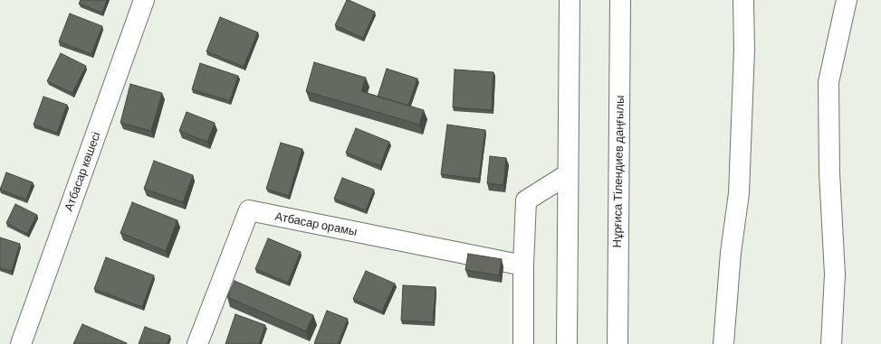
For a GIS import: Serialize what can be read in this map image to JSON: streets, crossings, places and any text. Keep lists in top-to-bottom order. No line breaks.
{"streets":{"street":["Атбасар көшесі","Нұрғиса Тілендиев даңғылы","Атбасар орамы"]}}
